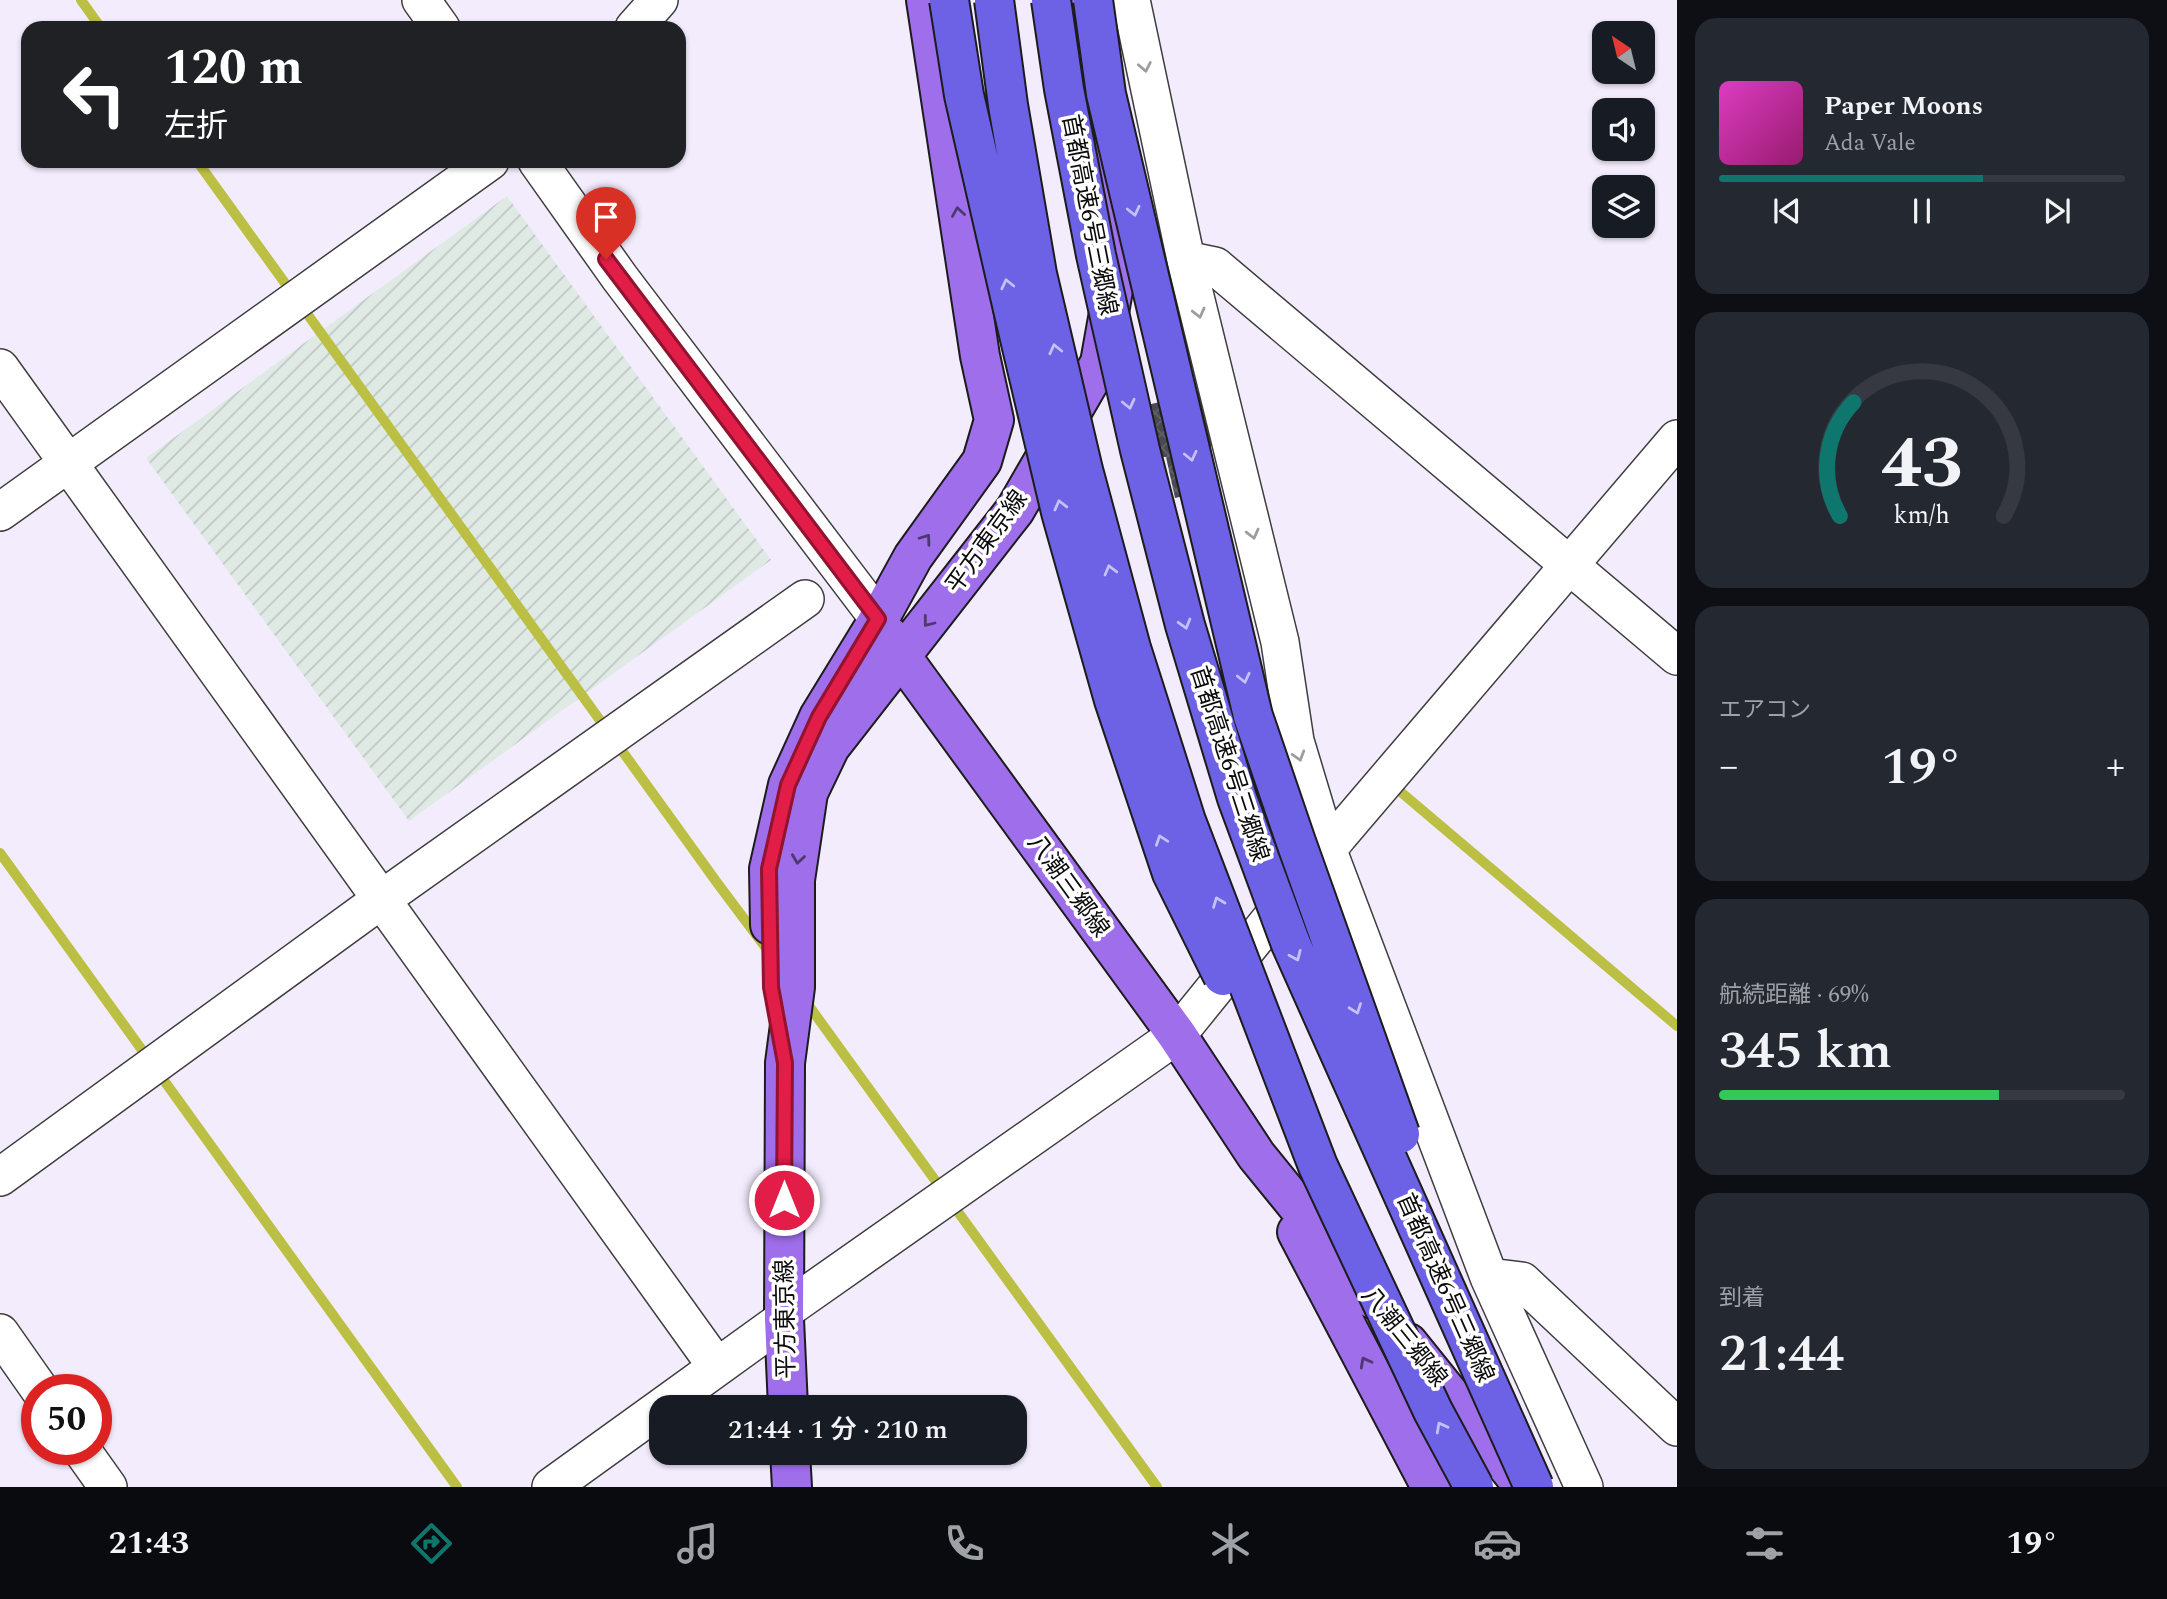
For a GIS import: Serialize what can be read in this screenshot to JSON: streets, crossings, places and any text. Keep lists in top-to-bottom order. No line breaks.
{"streets":{"highway":["首都高速6号三郷線"],"main road":["平方東京線","八潮三郷線"]},"crossings":[["平方東京線","八潮三郷線"]],"north":"top left","page":{"turn":["120 m","左折"],"song":["Paper Moons","Ada Vale"],"tile":["エアコン",["航続距離 · 69%","345 km"],["到着","21:44"]],"heat":["−","19°","+"],"limit":"50","trip":"21:44 · 1 分 · 210 m","tabs":["21:43","19°"],"gauge":["43","km/h"]}}
